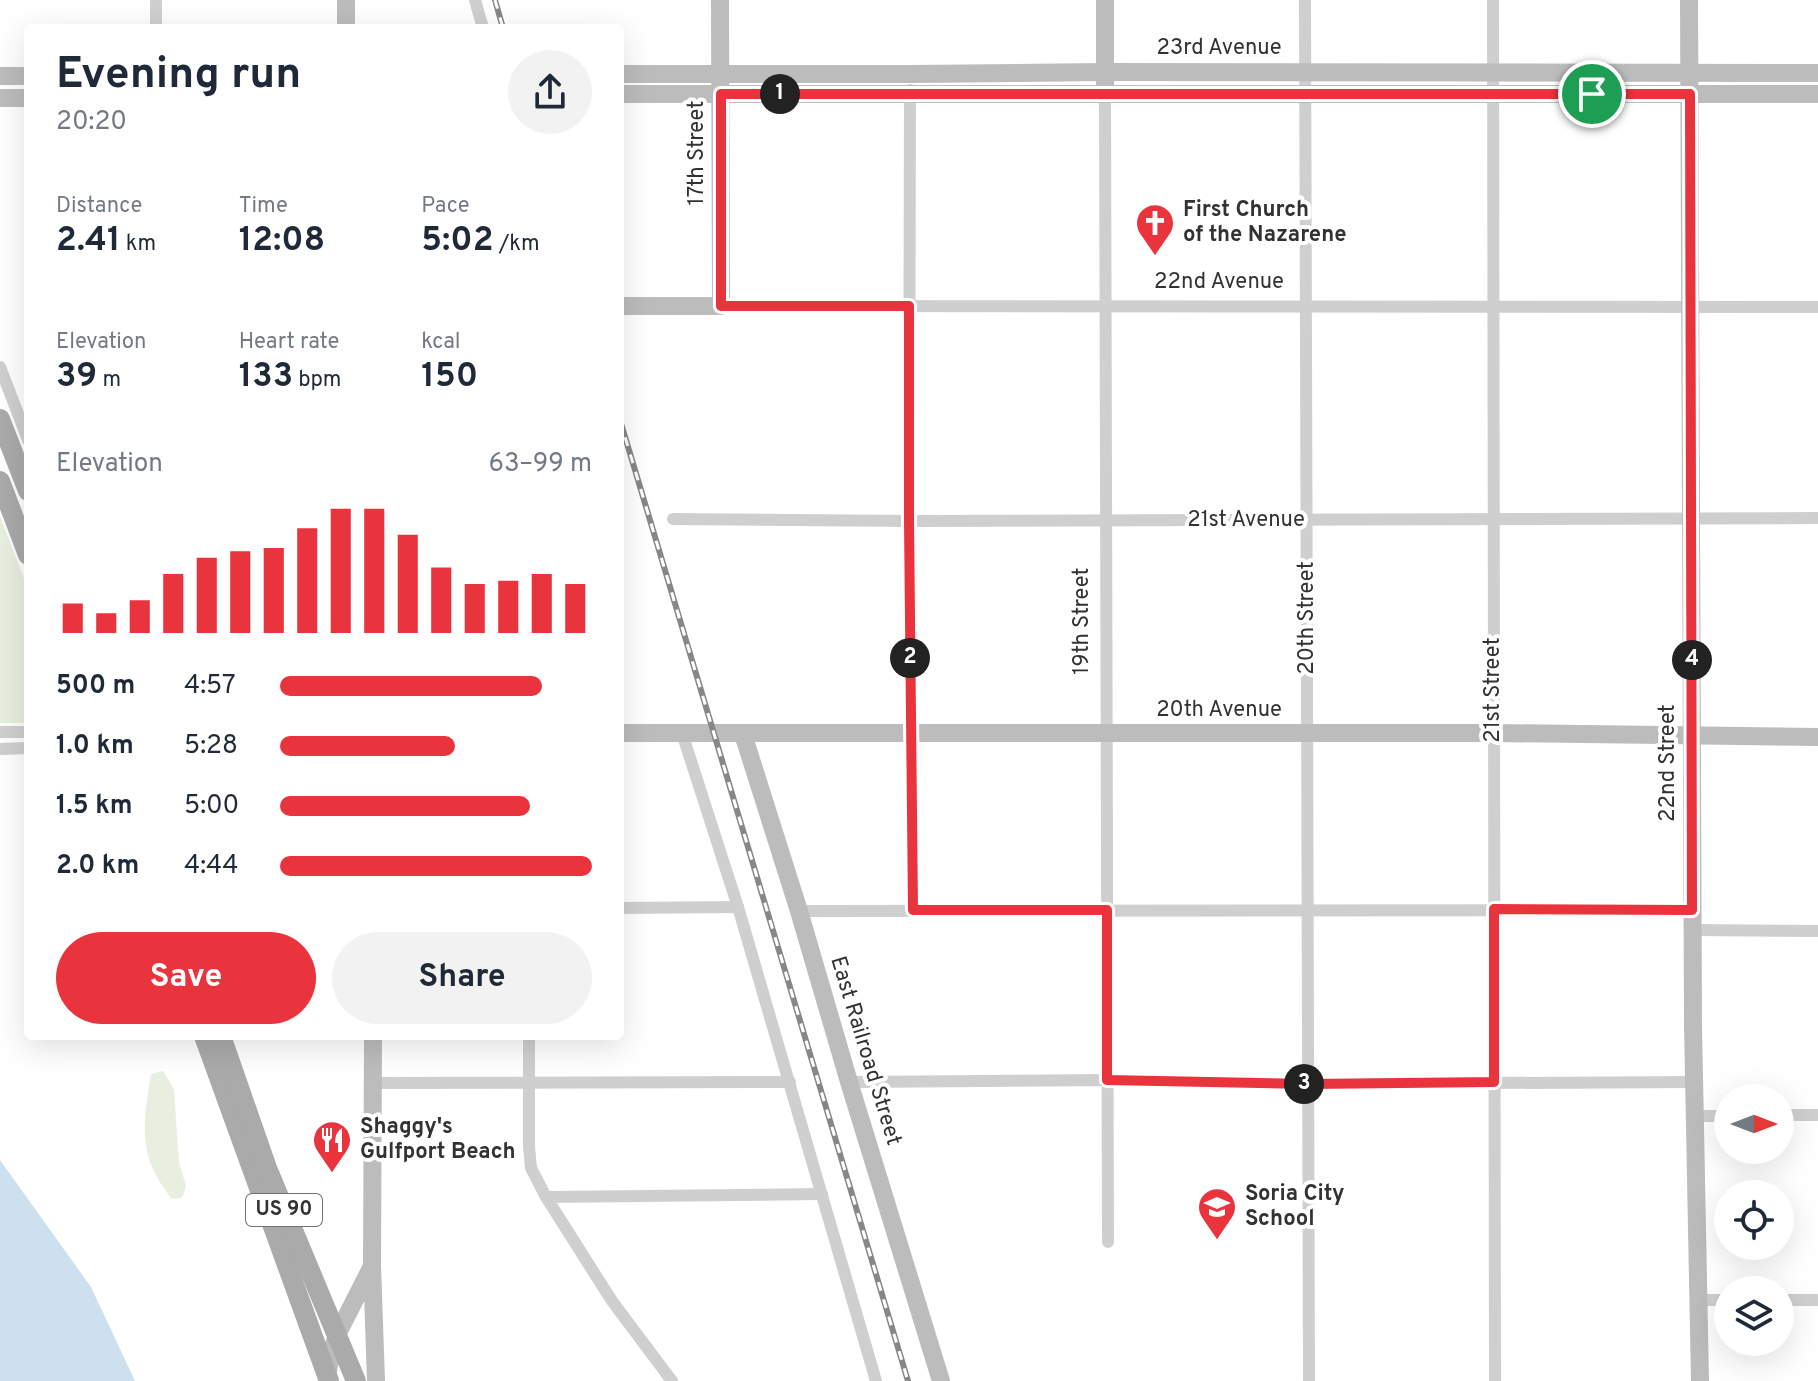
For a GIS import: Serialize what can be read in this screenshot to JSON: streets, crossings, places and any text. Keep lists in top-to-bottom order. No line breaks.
{"streets":{"main road":["US 90"],"street":["23rd Avenue","17th Street","22nd Avenue","21st Avenue","20th Street","19th Street","21st Street","20th Avenue","22nd Street","East Railroad Street"]},"crossings":[["23rd Avenue","17th Street"],["23rd Avenue","20th Street"],["23rd Avenue","19th Street"],["23rd Avenue","21st Street"],["23rd Avenue","22nd Street"],["17th Street","22nd Avenue"],["22nd Avenue","20th Street"],["22nd Avenue","19th Street"],["22nd Avenue","21st Street"],["22nd Avenue","22nd Street"],["21st Avenue","20th Street"],["21st Avenue","19th Street"],["21st Avenue","21st Street"],["21st Avenue","22nd Street"],["20th Street","20th Avenue"],["19th Street","20th Avenue"],["21st Street","20th Avenue"],["20th Avenue","22nd Street"],["20th Avenue","East Railroad Street"]],"places":{"church":["First Church of the Nazarene"],"restaurant":["Shaggy's Gulfport Beach"],"school or university":["Soria City School"]},"north":"right","page":{"heading":["Evening run","20:20"],"pins":["1","2","4","3"],"stats":[["Distance","2.41 km"],["Time","12:08"],["Pace","5:02 /km"],["Elevation","39 m"],["Heart rate","133 bpm"],["kcal","150"]],"chart":["Elevation","63–99 m"],"list":[{"name":"500 m","note":"4:57"},{"name":"1.0 km","note":"5:28"},{"name":"1.5 km","note":"5:00"},{"name":"2.0 km","note":"4:44"}],"buttons":["Save","Share"]}}
